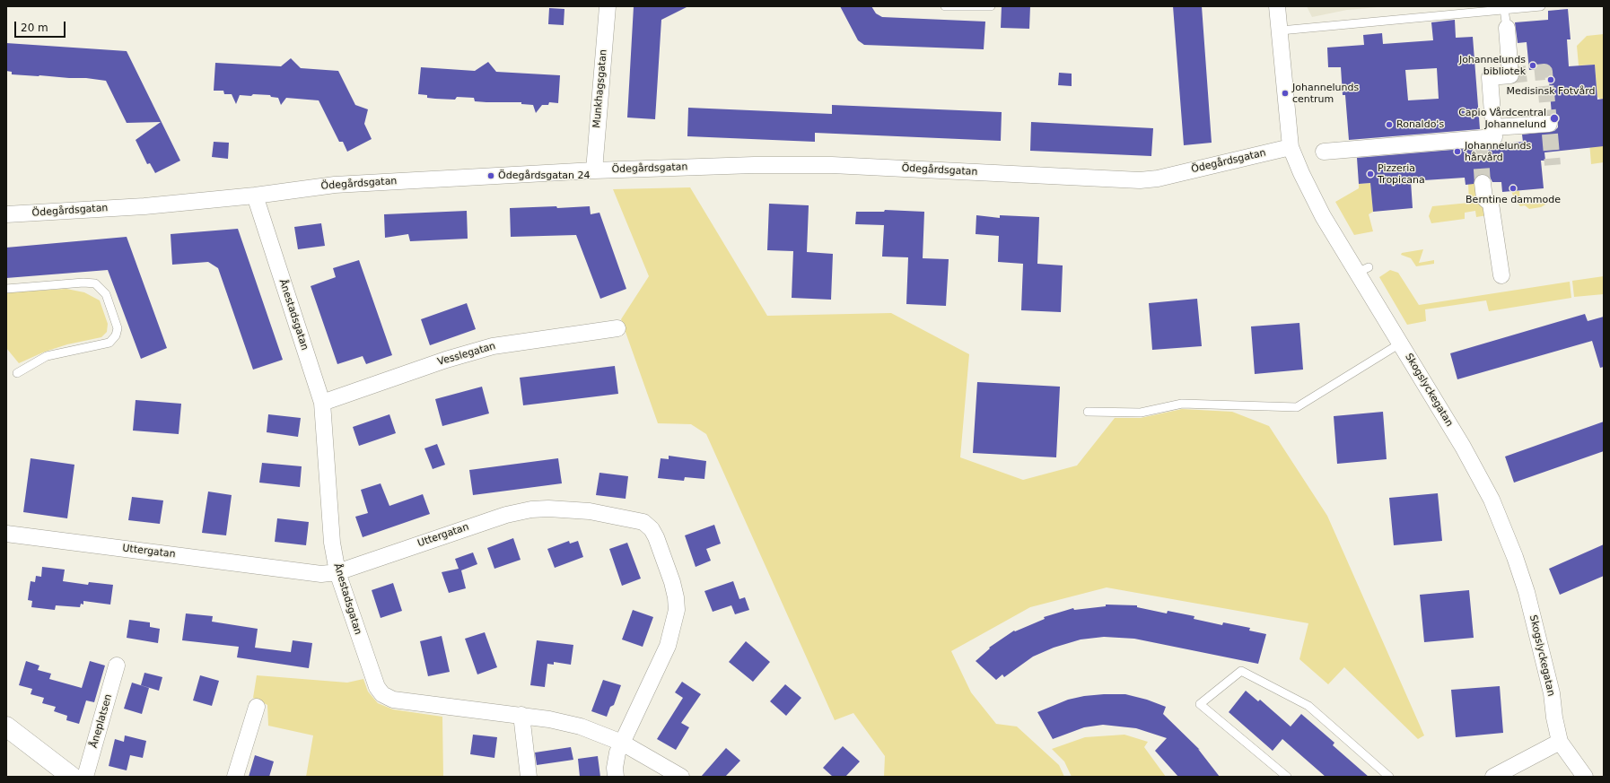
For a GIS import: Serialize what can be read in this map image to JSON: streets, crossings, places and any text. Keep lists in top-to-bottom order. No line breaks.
{"streets":{"street":["Munkhagsgatan","Ödegårdsgatan","Ånestadsgatan","Vesslegatan","Skogslyckegatan","Uttergatan","Åneplatsen"]},"crossings":[["Munkhagsgatan","Ödegårdsgatan"],["Ödegårdsgatan","Ånestadsgatan"],["Ödegårdsgatan","Skogslyckegatan"],["Ånestadsgatan","Vesslegatan"],["Ånestadsgatan","Uttergatan"]],"places":["Johannelunds bibliotek","Medisinsk Fotvård","Johannelunds centrum","Capio Vårdcentral Johannelund","Ronaldo's","Johannelunds hårvård","Pizzeria Tropicana","Ödegårdsgatan 24","Berntine dammode"],"scale_bar":"20 m"}
